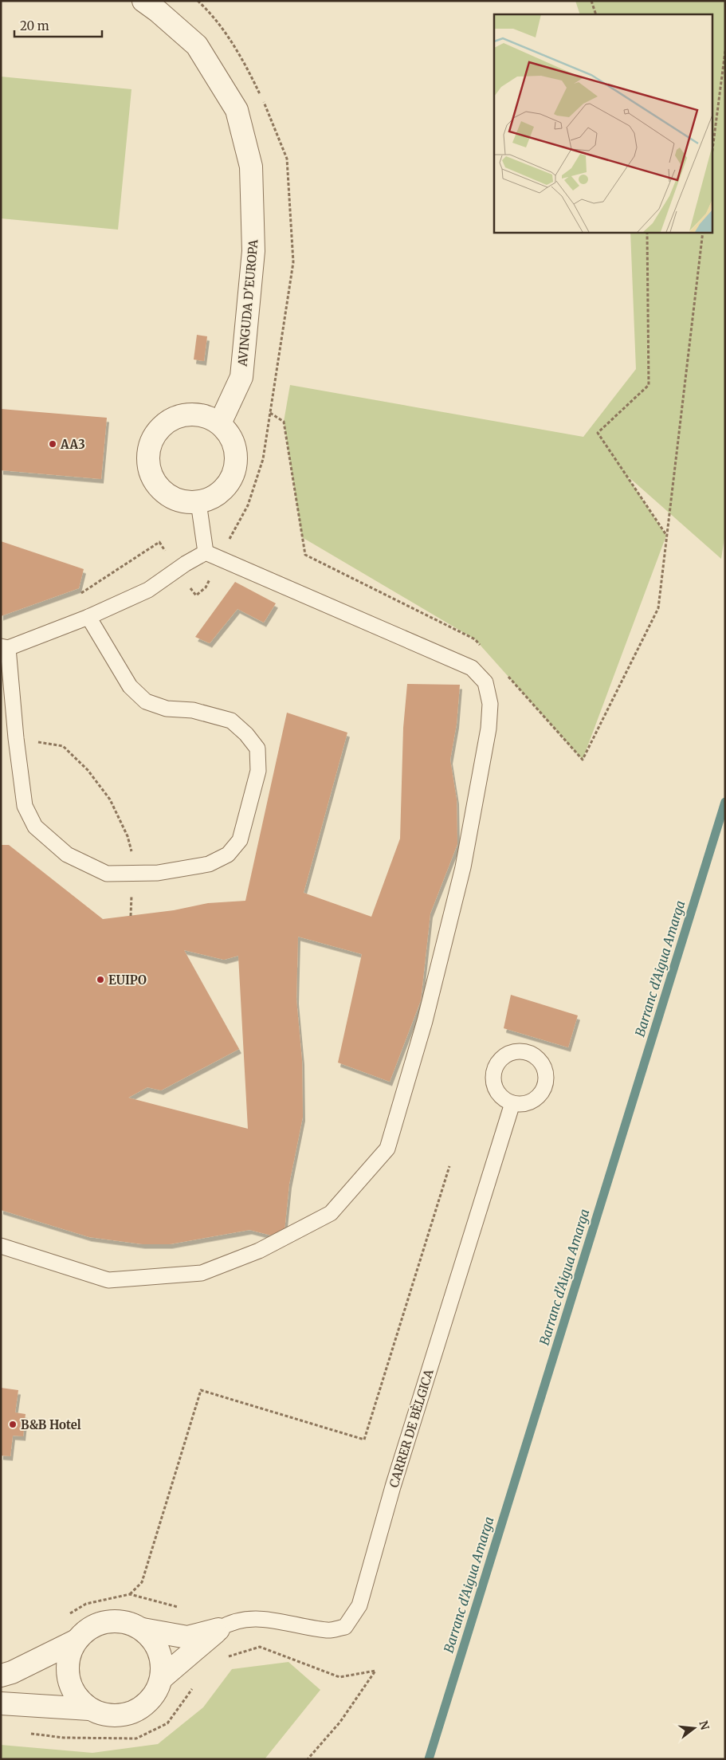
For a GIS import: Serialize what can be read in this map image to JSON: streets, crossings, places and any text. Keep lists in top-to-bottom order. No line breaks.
{"streets":{"street":["AVINGUDA D'EUROPA","CARRER DE BÈLGICA"]},"water":["Barranc d'Aigua Amarga"],"places":["AA3","EUIPO","B&B Hotel"],"scale_bar":"20 m","north":"right"}
